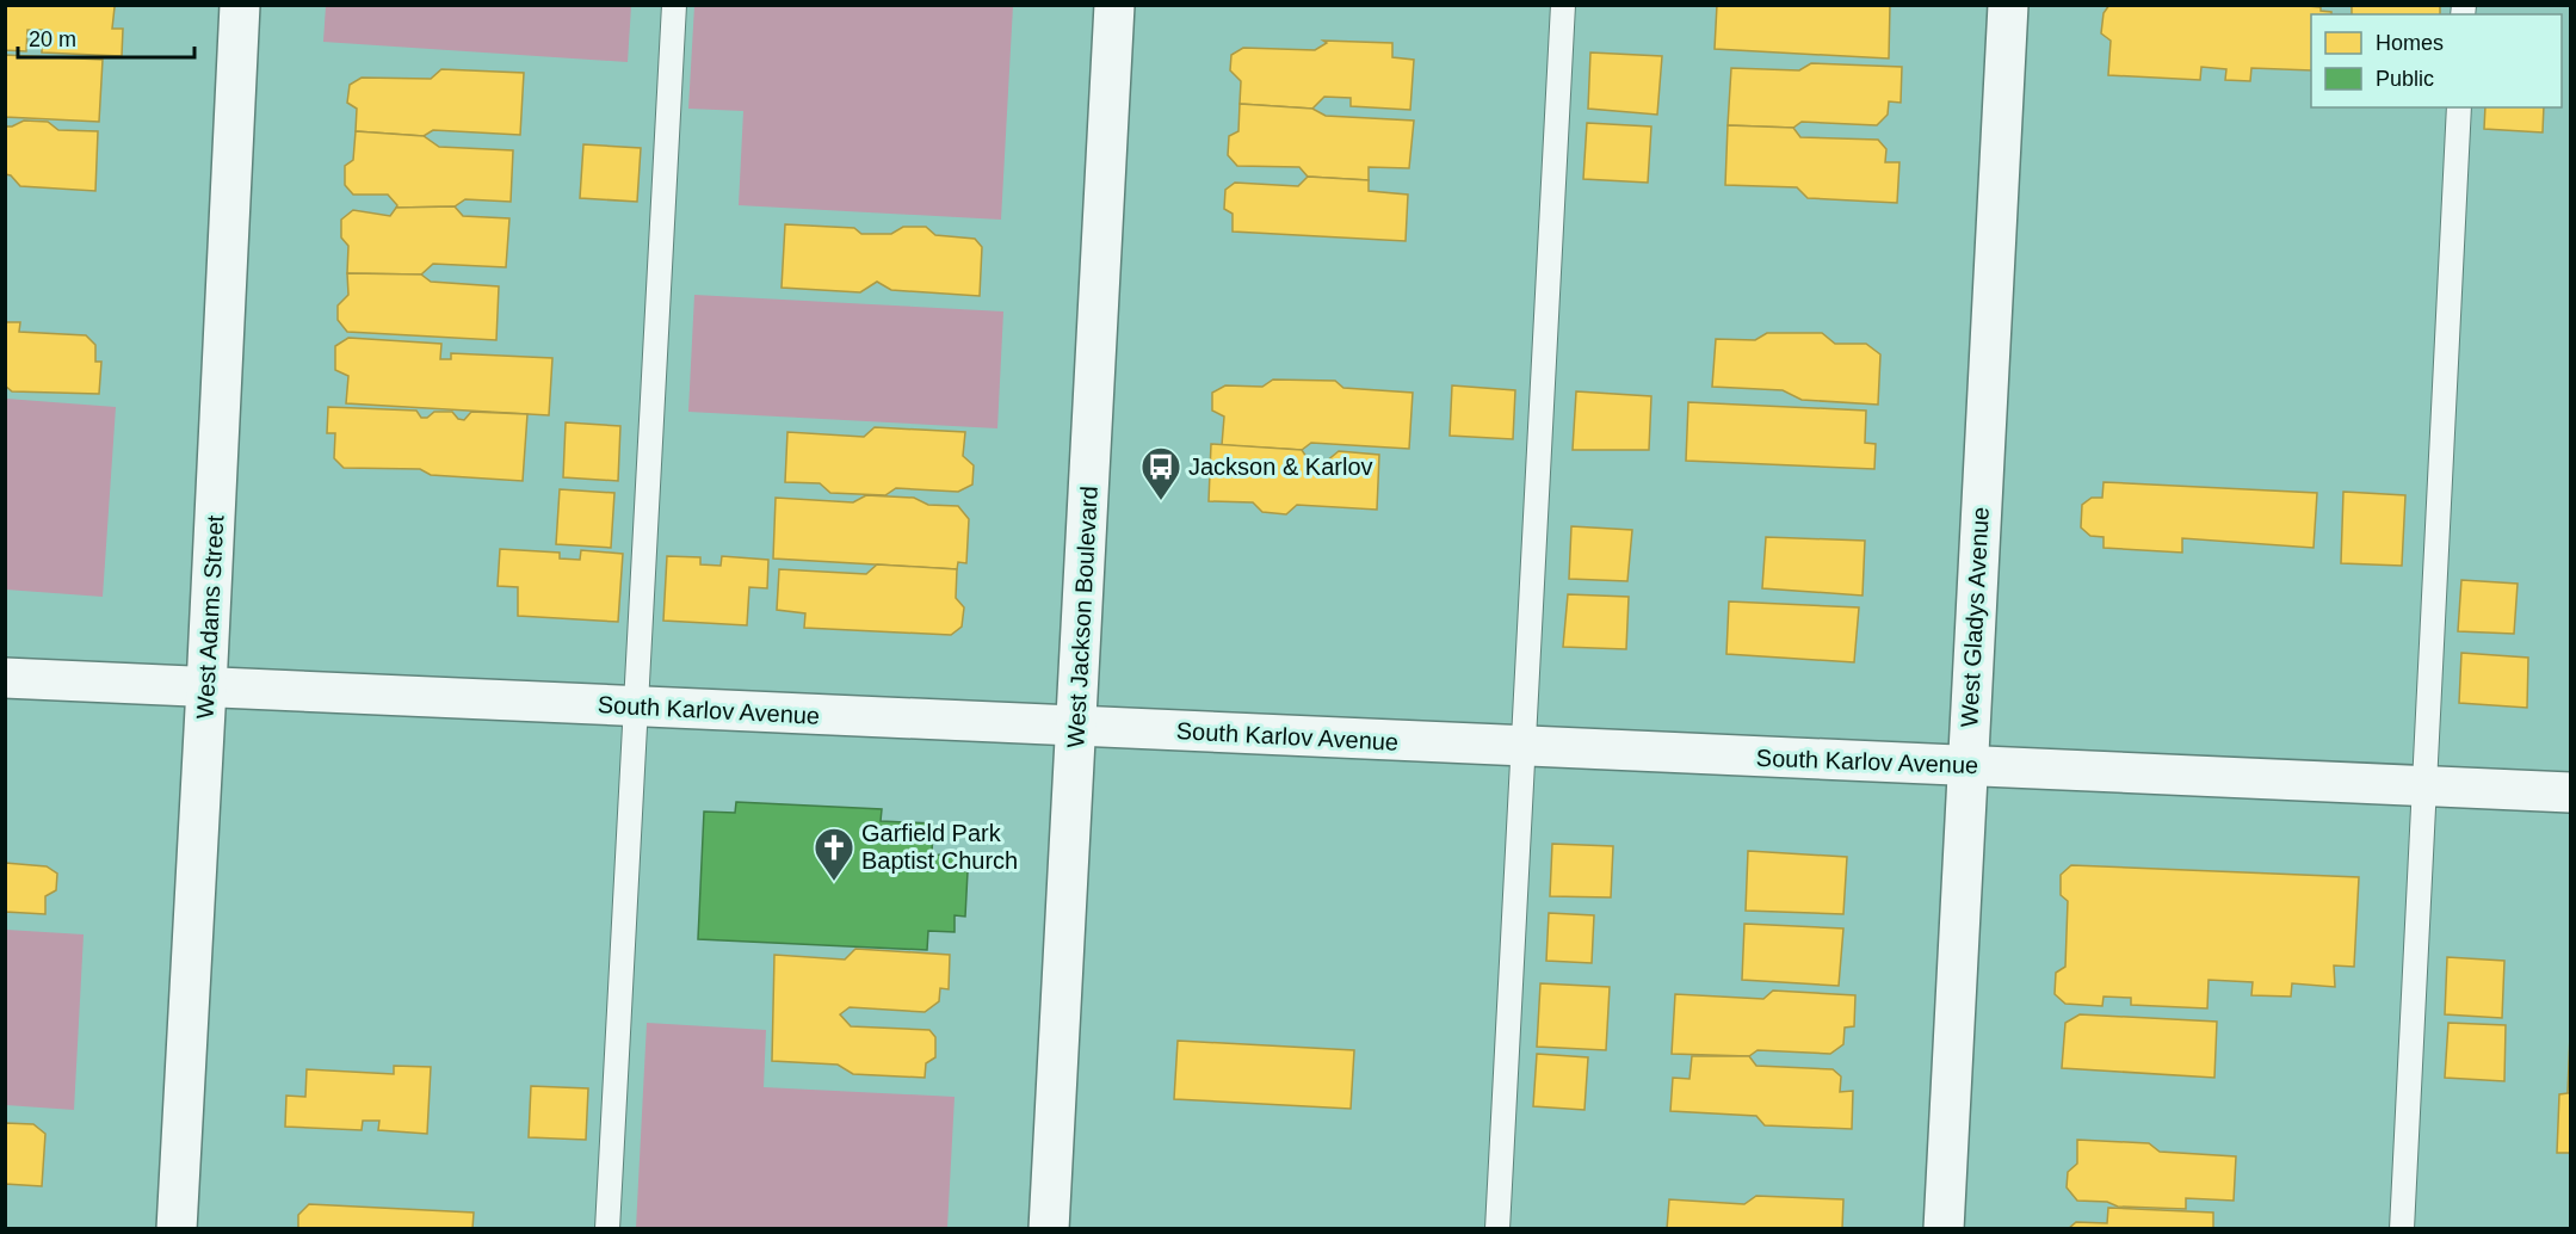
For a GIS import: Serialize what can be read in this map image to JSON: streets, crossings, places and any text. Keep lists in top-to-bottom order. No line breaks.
{"streets":{"street":["West Adams Street","West Jackson Boulevard","West Gladys Avenue","South Karlov Avenue"]},"crossings":[["West Adams Street","South Karlov Avenue"],["West Jackson Boulevard","South Karlov Avenue"],["West Gladys Avenue","South Karlov Avenue"]],"places":{"bus stop":["Jackson & Karlov"],"church":["Garfield Park Baptist Church"]},"legend":["Homes","Public"],"scale_bar":"20 m"}
